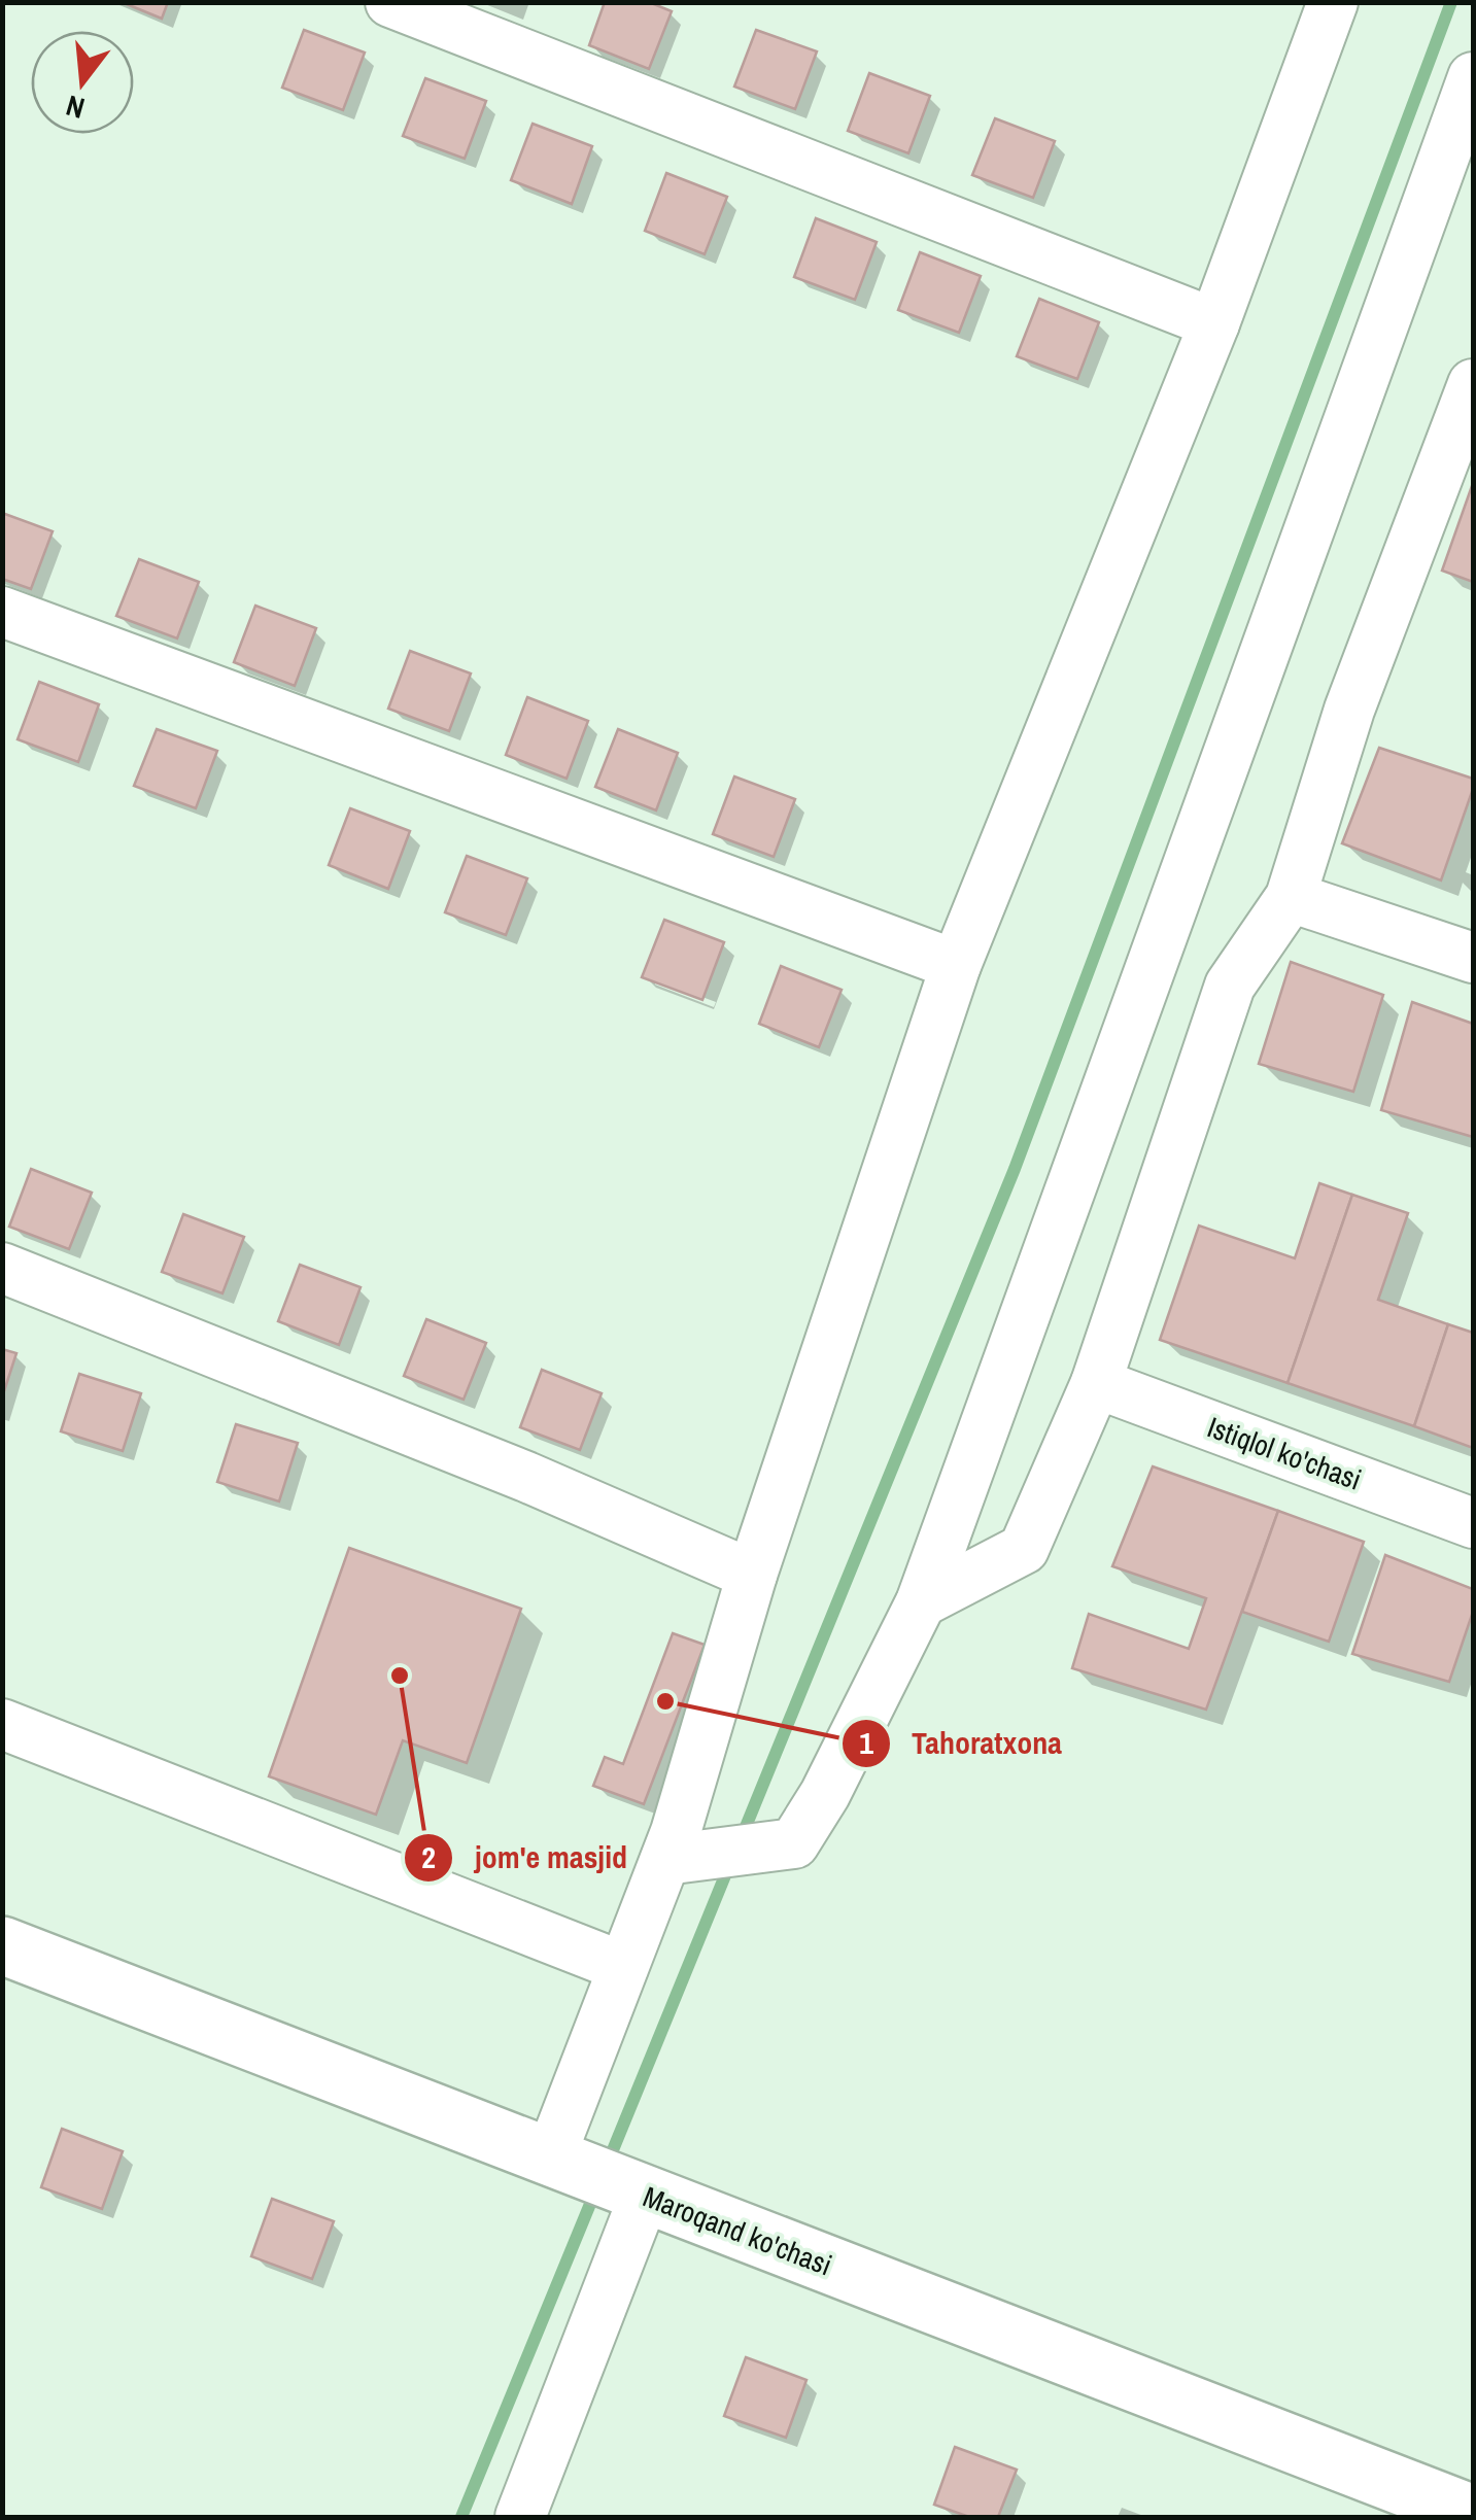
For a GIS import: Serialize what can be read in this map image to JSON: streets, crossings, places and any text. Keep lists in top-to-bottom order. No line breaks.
{"streets":{"street":["Istiqlol ko'chasi","Maroqand ko'chasi"]},"places":["jom'e masjid","Tahoratxona"],"north":"bottom"}
